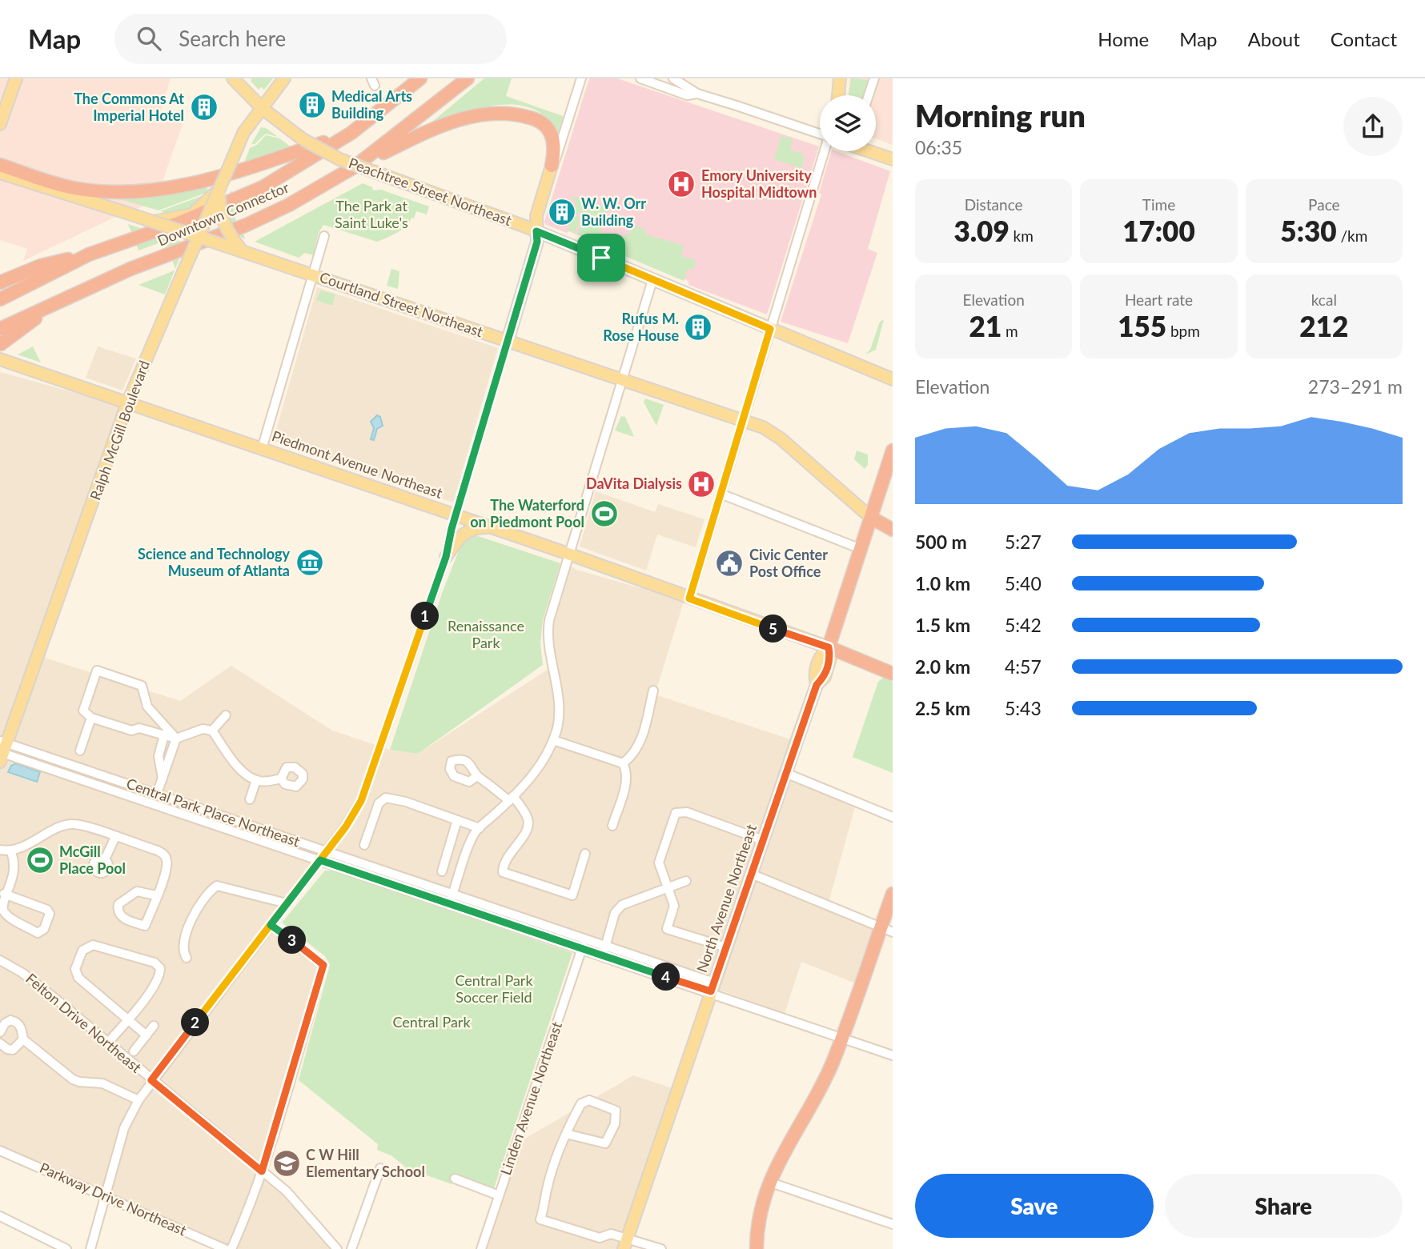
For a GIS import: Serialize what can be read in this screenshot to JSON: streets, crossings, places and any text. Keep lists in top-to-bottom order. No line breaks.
{"streets":{"highway":["Downtown Connector","Piedmont Avenue Northeast","North Avenue Northeast"],"main road":["Peachtree Street Northeast","Courtland Street Northeast","Ralph McGill Boulevard"],"street":["Central Park Place Northeast","Felton Drive Northeast","Linden Avenue Northeast","Parkway Drive Northeast"]},"crossings":[["Peachtree Street Northeast","Ralph McGill Boulevard"],["Courtland Street Northeast","Ralph McGill Boulevard"],["Courtland Street Northeast","North Avenue Northeast"],["Ralph McGill Boulevard","Piedmont Avenue Northeast"],["Ralph McGill Boulevard","Central Park Place Northeast"],["Piedmont Avenue Northeast","North Avenue Northeast"],["Central Park Place Northeast","North Avenue Northeast"],["Central Park Place Northeast","Linden Avenue Northeast"]],"parks":["The Park at Saint Luke's","Renaissance Park","Central Park Soccer Field","Central Park"],"places":{"building":["Medical Arts Building","The Commons At Imperial Hotel","W. W. Orr Building","Rufus M. Rose House"],"hospital":["Emory University Hospital Midtown","DaVita Dialysis"],"sports":["The Waterford on Piedmont Pool","McGill Place Pool"],"museum":["Science and Technology Museum of Atlanta"],"public building":["Civic Center Post Office"],"school or university":["C W Hill Elementary School"]},"page":{"header":"Map","search":"Search here","nav":["Home","Map","About","Contact"],"heading":["Morning run","06:35"],"stats":[["Distance","3.09 km"],["Time","17:00"],["Pace","5:30 /km"],["Elevation","21 m"],["Heart rate","155 bpm"],["kcal","212"]],"chart":["Elevation","273–291 m"],"list":[{"name":"500 m","note":"5:27"},{"name":"1.0 km","note":"5:40"},{"name":"1.5 km","note":"5:42"},{"name":"2.0 km","note":"4:57"},{"name":"2.5 km","note":"5:43"}],"pins":["1","5","3","4","2"],"buttons":["Save","Share"]}}
